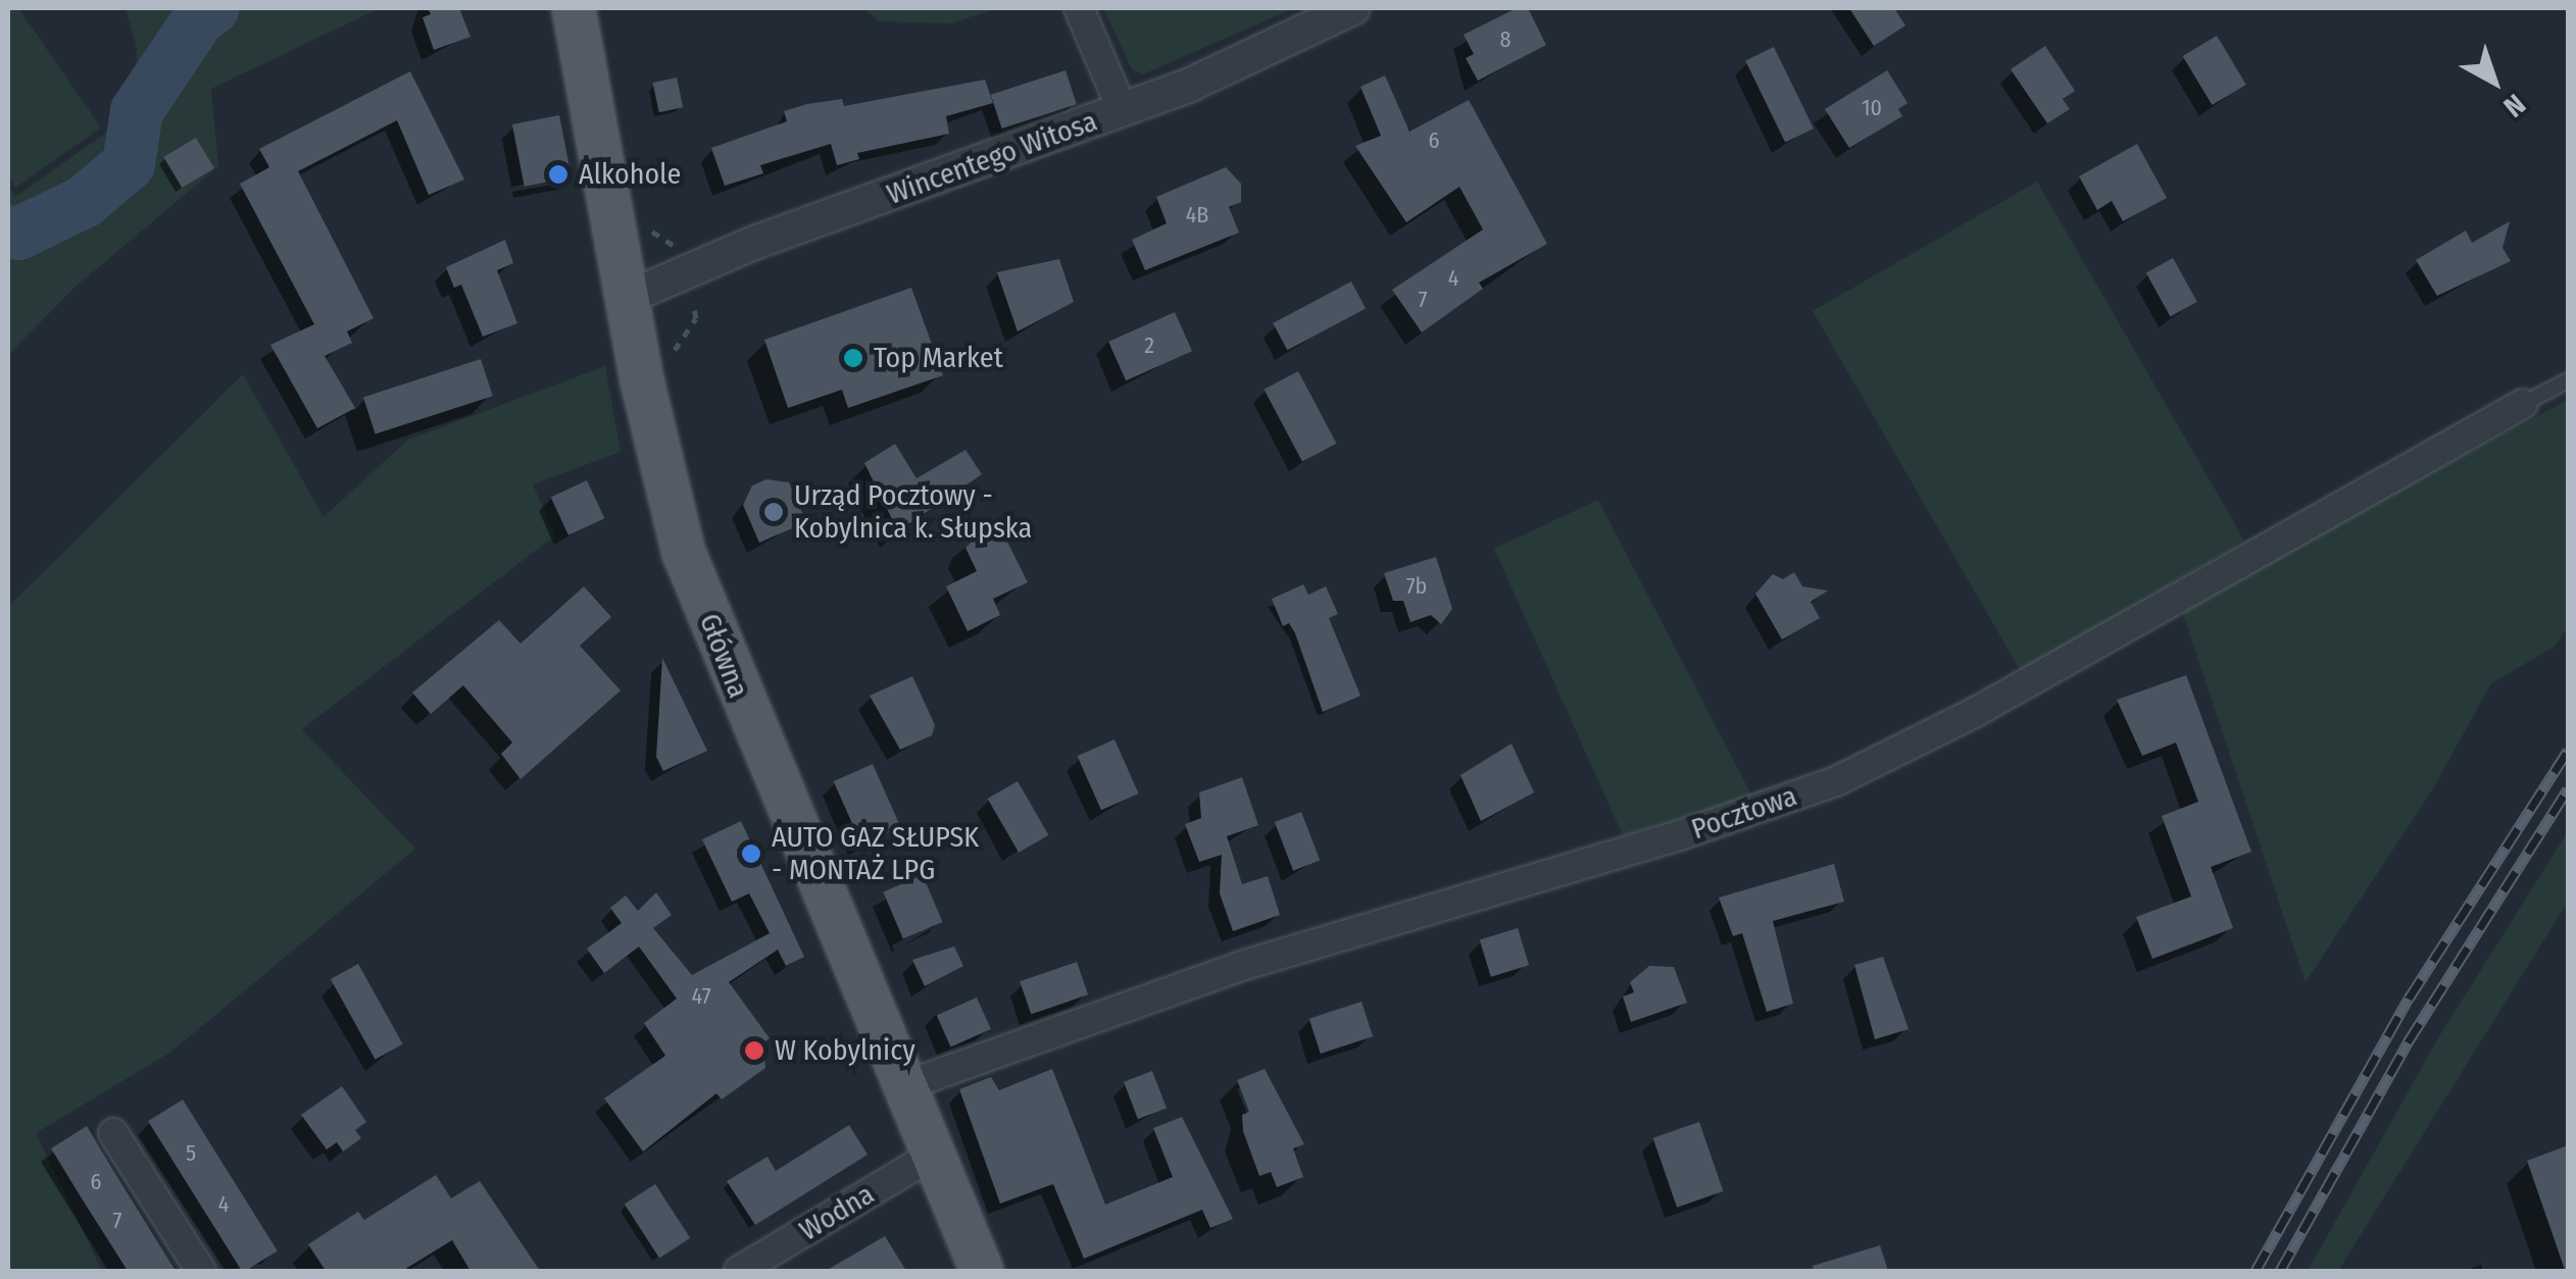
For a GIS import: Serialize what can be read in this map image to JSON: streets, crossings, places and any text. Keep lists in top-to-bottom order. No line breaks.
{"streets":{"main road":["Główna"],"street":["Wincentego Witosa","Pocztowa","Wodna"]},"crossings":[["Wincentego Witosa","Główna"],["Główna","Pocztowa"],["Główna","Wodna"]],"places":["Alkohole","Top Market","Urząd Pocztowy - Kobylnica k. Słupska","AUTO GAZ SŁUPSK - MONTAŻ LPG","W Kobylnicy"],"house_numbers":["8","10","6","4B","4","7","2","7b","47","5","6","4","7"],"north":"bottom right"}
